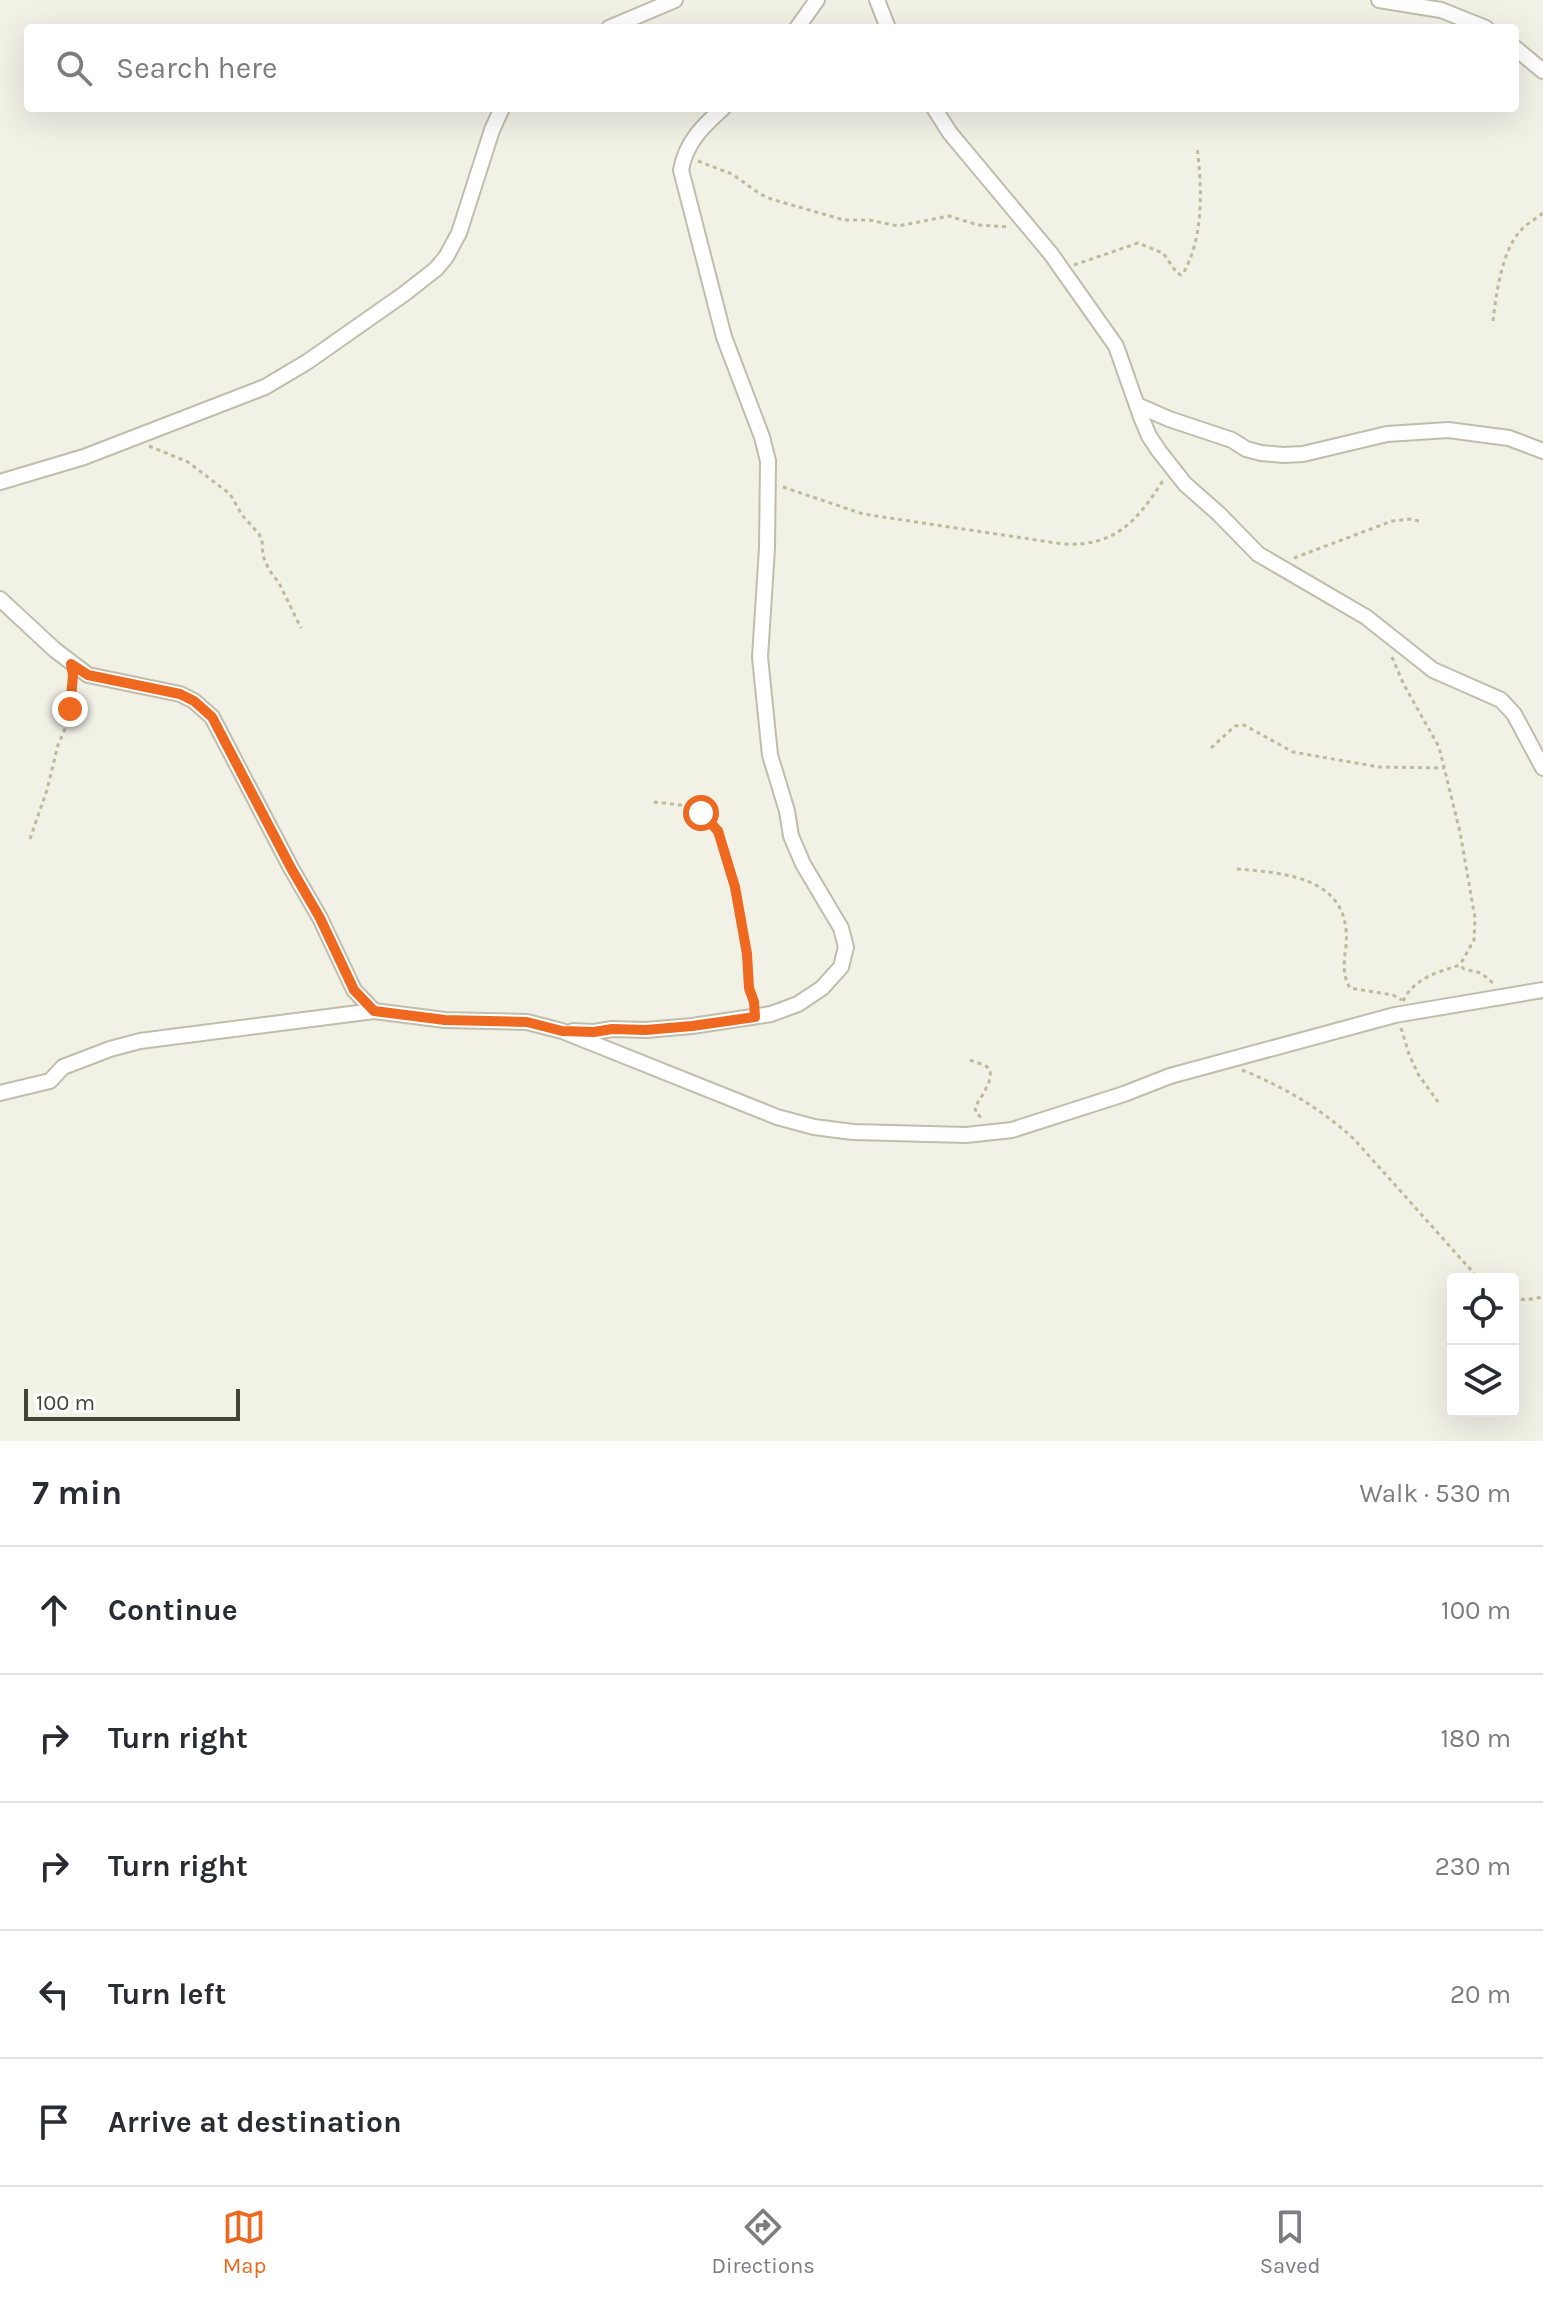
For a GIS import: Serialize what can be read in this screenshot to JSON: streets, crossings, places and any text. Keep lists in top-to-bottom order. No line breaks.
{"scale_bar":"100 m","page":{"search":"Search here","scale":"100 m","heading":["7 min","Walk · 530 m"],"list":[["Continue","100 m"],["Turn right","180 m"],["Turn right","230 m"],["Turn left","20 m"],"Arrive at destination"],"nav":["Map","Directions","Saved"]}}
